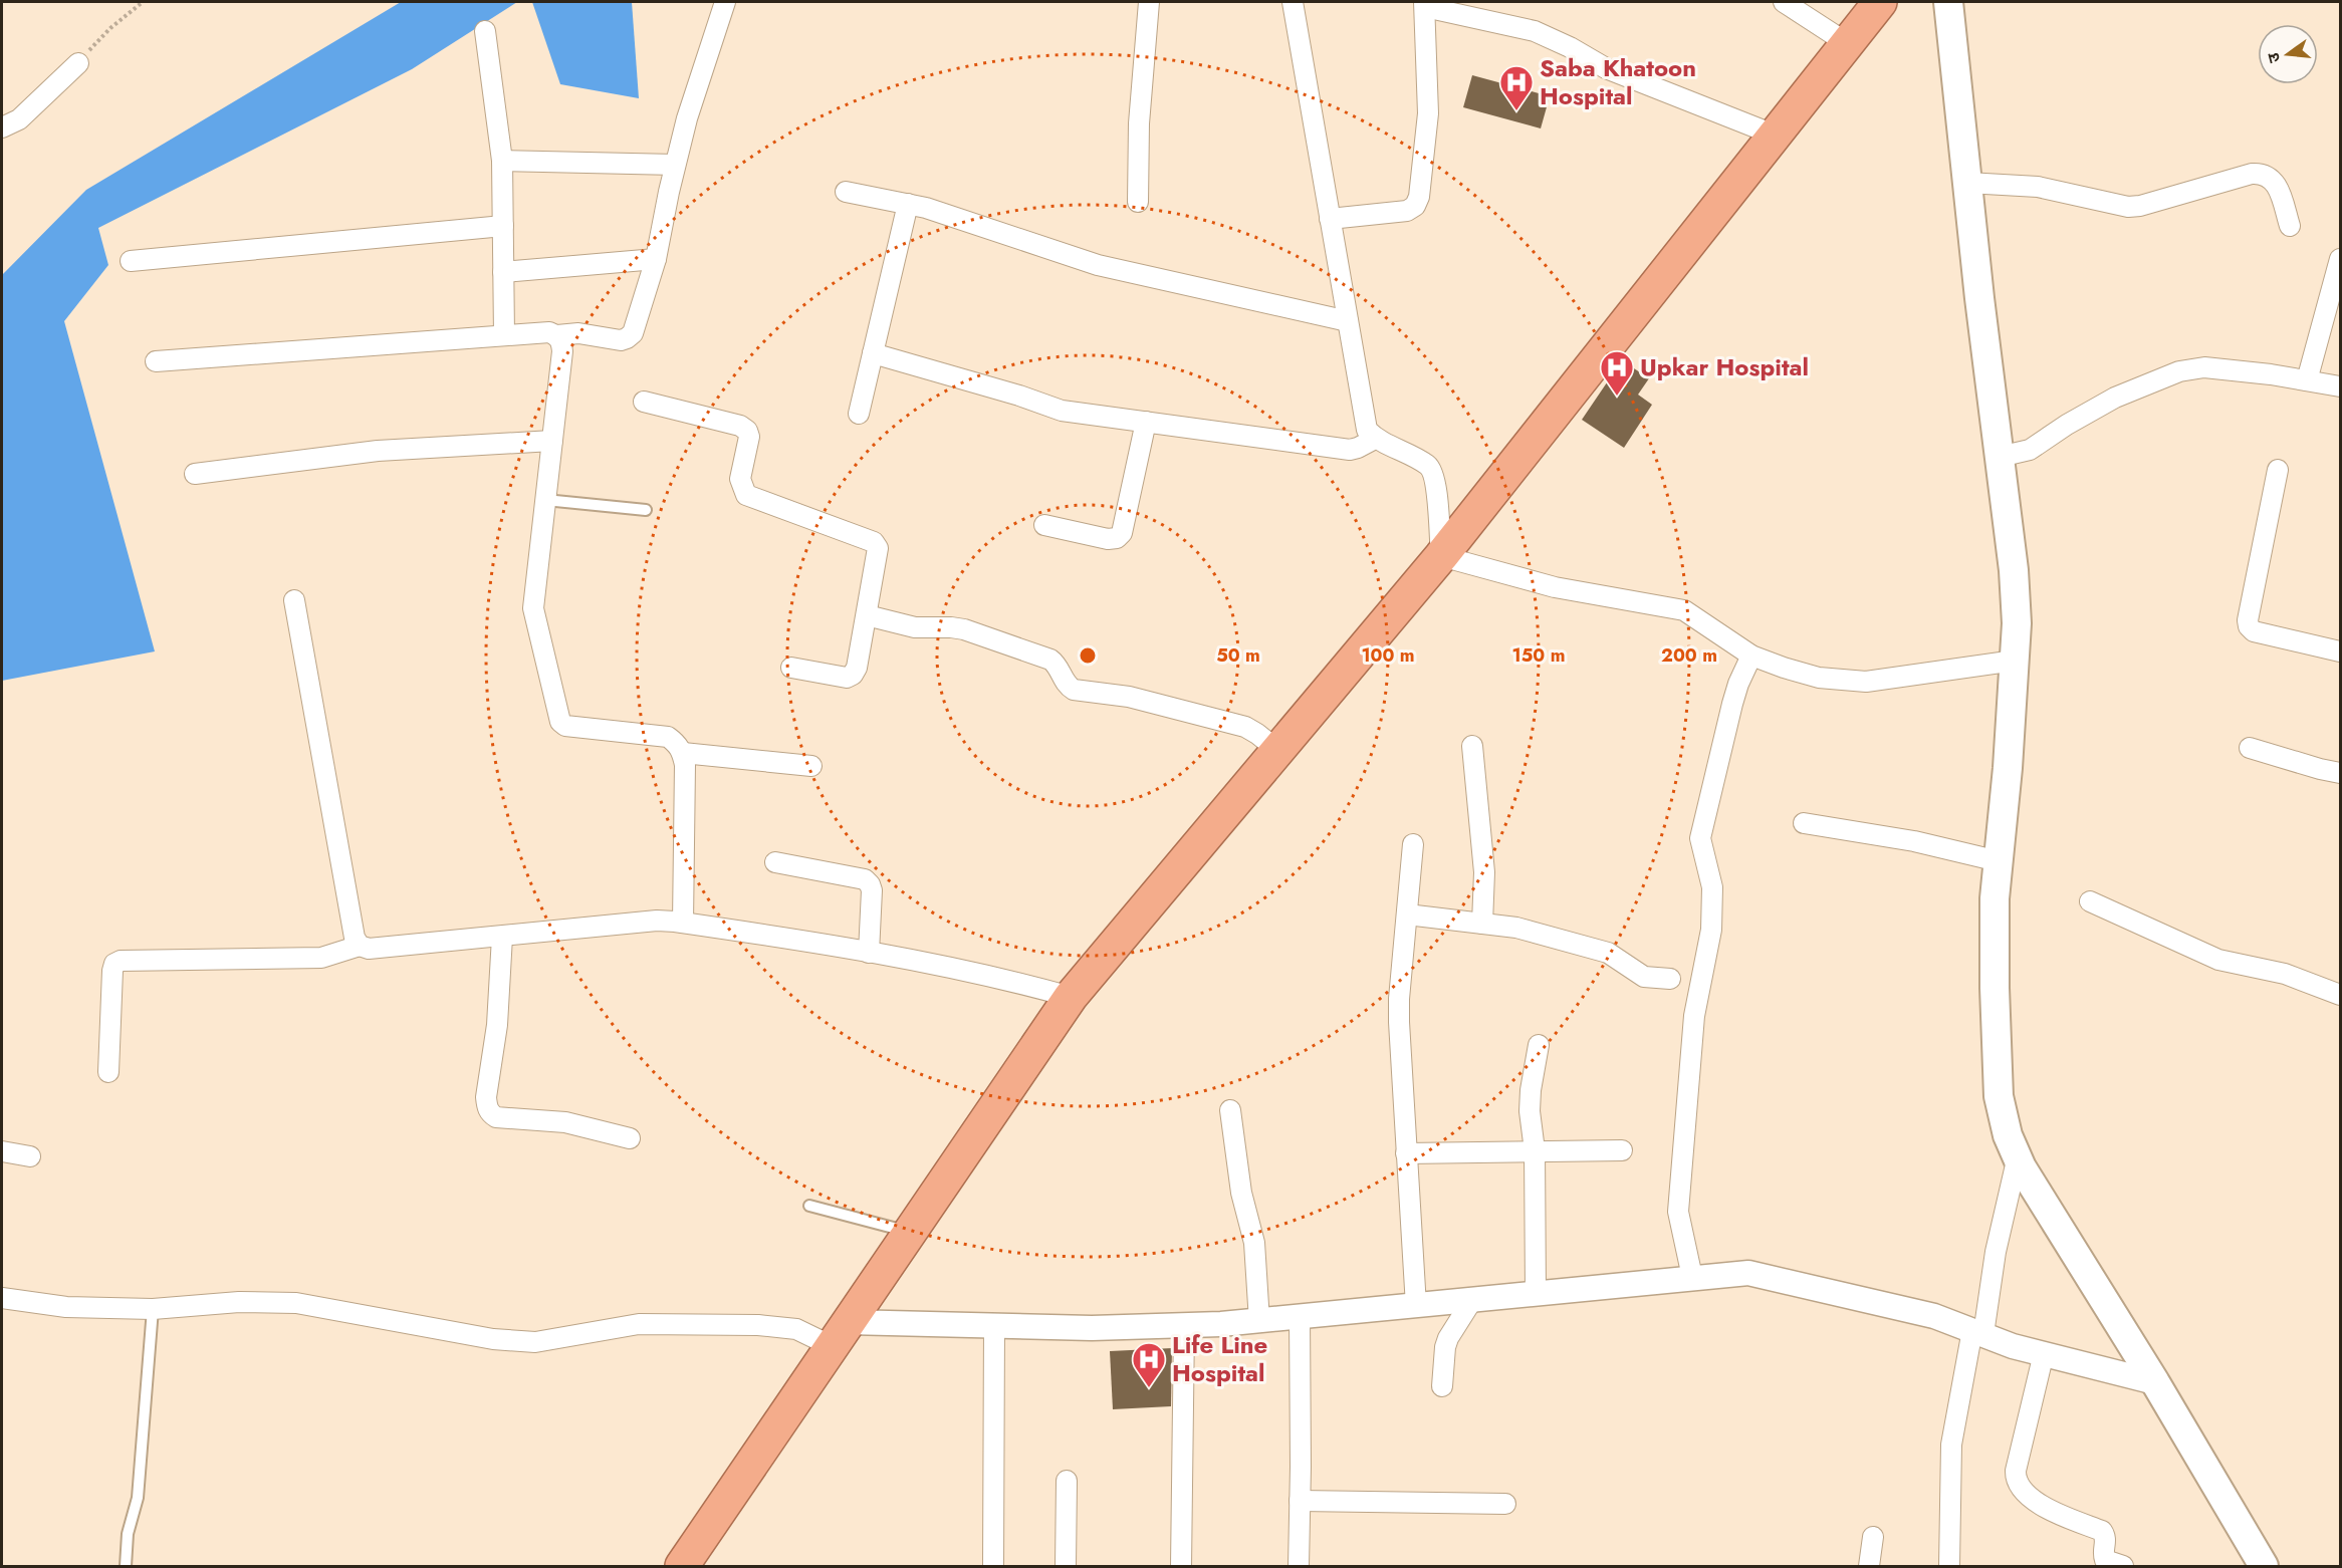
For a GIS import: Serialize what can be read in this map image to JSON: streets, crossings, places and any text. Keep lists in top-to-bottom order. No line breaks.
{"places":{"hospital":["Saba Khatoon Hospital","Upkar Hospital","Life Line Hospital"]},"north":"left","rings":["50 m","100 m","150 m","200 m"]}
